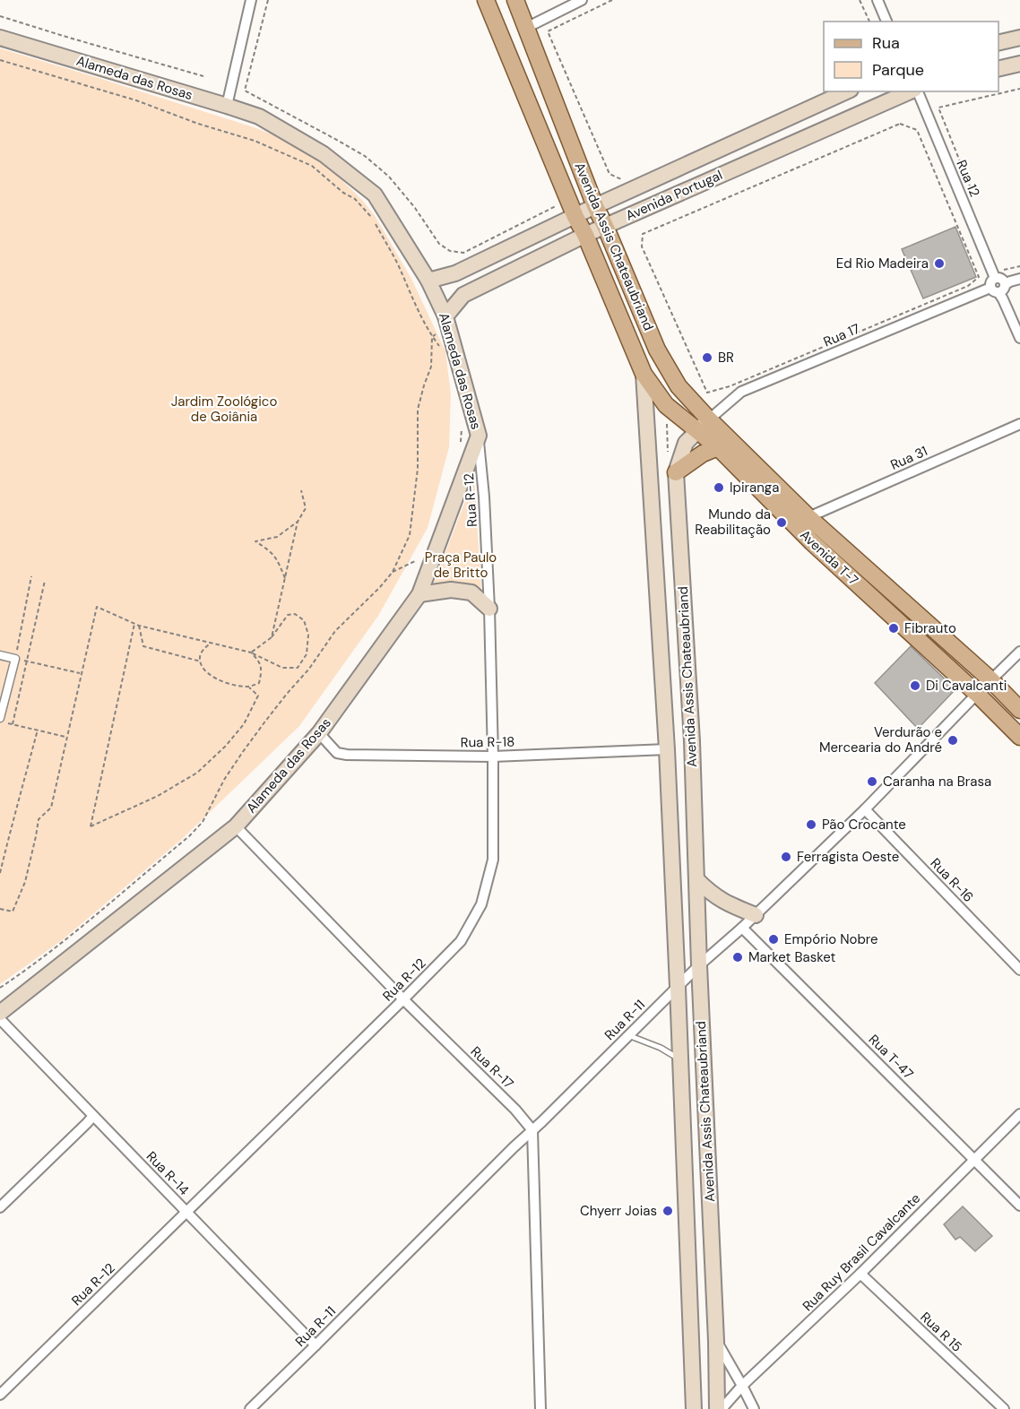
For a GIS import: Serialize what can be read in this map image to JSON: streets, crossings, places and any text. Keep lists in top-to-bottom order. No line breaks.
{"streets":{"main road":["Alameda das Rosas","Avenida Portugal","Avenida Assis Chateaubriand","Avenida T-7"],"street":["Rua 12","Rua 17","Rua 31","Rua R-12","Rua R-18","Rua R-16","Rua R-11","Rua T-47","Rua R-17","Rua R-14","Rua Ruy Brasil Cavalcante","Rua R 15"]},"crossings":[["Alameda das Rosas","Avenida Portugal"],["Alameda das Rosas","Rua R-12"],["Alameda das Rosas","Rua R-18"],["Alameda das Rosas","Rua R-17"],["Rua 12","Rua 17"],["Avenida Portugal","Avenida Assis Chateaubriand"],["Avenida Assis Chateaubriand","Rua 17"],["Avenida Assis Chateaubriand","Avenida T-7"],["Avenida Assis Chateaubriand","Rua R-18"],["Avenida Assis Chateaubriand","Rua R-11"],["Avenida Assis Chateaubriand","Rua Ruy Brasil Cavalcante"],["Rua 17","Avenida T-7"],["Rua 31","Avenida T-7"],["Rua R-12","Rua R-18"],["Rua R-12","Rua R-17"],["Rua R-12","Rua R-14"],["Avenida T-7","Rua R-11"],["Rua R-16","Rua R-11"],["Rua R-11","Rua T-47"],["Rua R-11","Rua R-17"],["Rua R-11","Rua R-14"],["Rua T-47","Rua Ruy Brasil Cavalcante"],["Rua Ruy Brasil Cavalcante","Rua R 15"]],"parks":["Jardim Zoológico de Goiânia","Praça Paulo de Britto"],"places":["Ed Rio Madeira","BR","Ipiranga","Mundo da Reabilitação","Fibrauto","Di Cavalcanti","Verdurão e Mercearia do André","Caranha na Brasa","Pão Crocante","Ferragista Oeste","Empório Nobre","Market Basket","Chyerr Joias"],"legend":["Rua","Parque"]}
